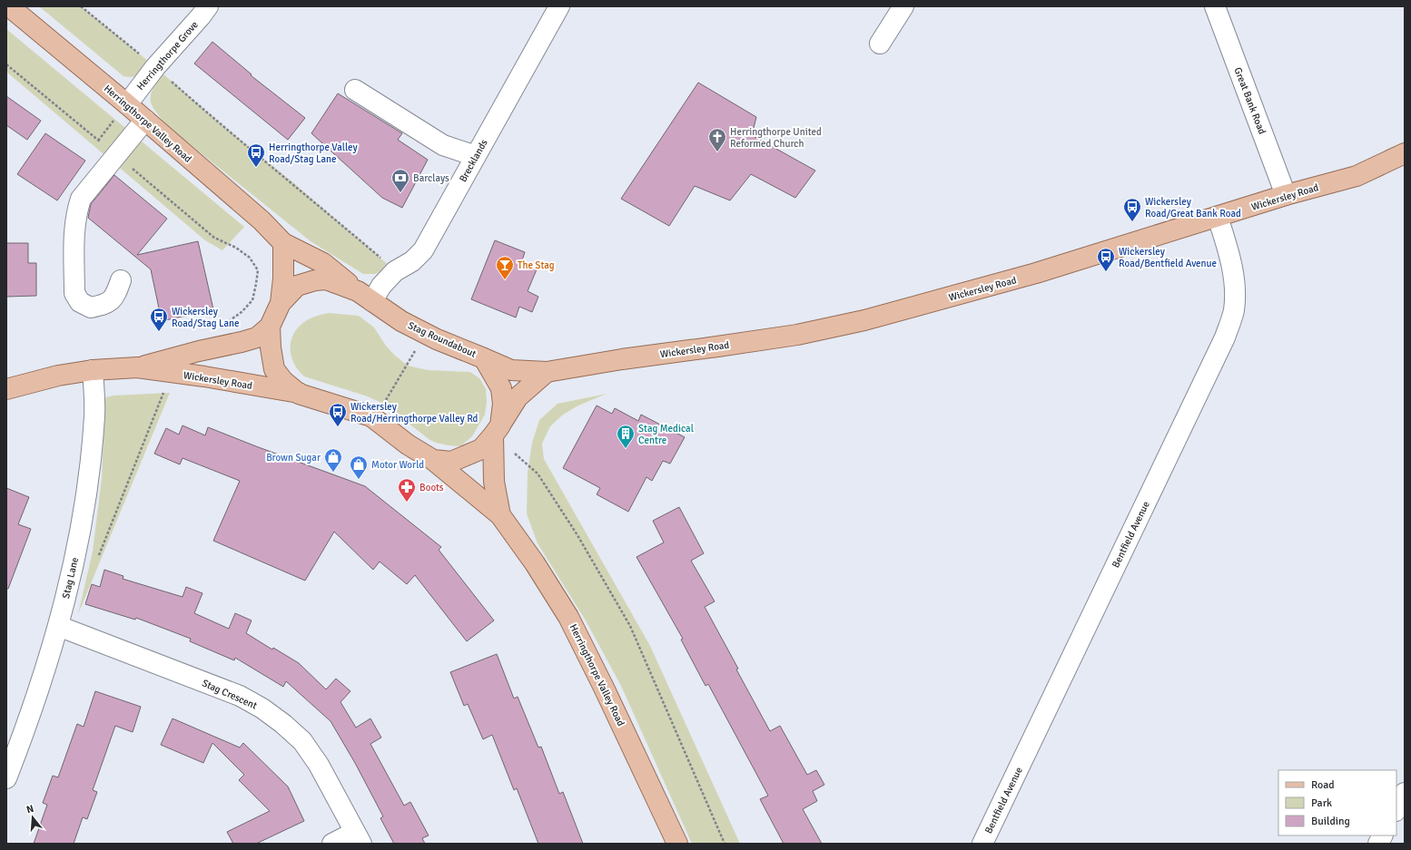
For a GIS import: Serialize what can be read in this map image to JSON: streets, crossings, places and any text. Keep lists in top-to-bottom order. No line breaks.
{"streets":{"main road":["Herringthorpe Valley Road","Wickersley Road","Stag Roundabout"],"street":["Herringthorpe Grove","Great Bank Road","Brecklands","Bentfield Avenue","Stag Lane","Stag Crescent"]},"crossings":[["Herringthorpe Grove","Herringthorpe Valley Road"],["Great Bank Road","Wickersley Road"],["Herringthorpe Valley Road","Brecklands"],["Herringthorpe Valley Road","Wickersley Road"],["Herringthorpe Valley Road","Stag Roundabout"],["Brecklands","Stag Roundabout"],["Wickersley Road","Stag Roundabout"],["Wickersley Road","Bentfield Avenue"],["Wickersley Road","Stag Lane"],["Stag Lane","Stag Crescent"]],"places":{"church":["Herringthorpe United Reformed Church"],"bus stop":["Herringthorpe Valley Road/Stag Lane","Wickersley Road/Great Bank Road","Wickersley Road/Bentfield Avenue","Wickersley Road/Stag Lane","Wickersley Road/Herringthorpe Valley Rd"],"bank":["Barclays"],"bar":["The Stag"],"building":["Stag Medical Centre"],"shop":["Brown Sugar","Motor World"],"pharmacy":["Boots"]},"legend":["Road","Park","Building"],"north":"top"}
